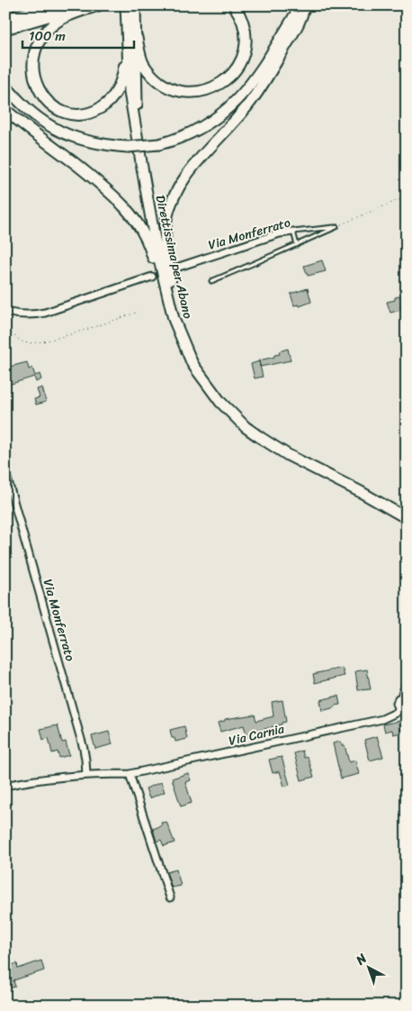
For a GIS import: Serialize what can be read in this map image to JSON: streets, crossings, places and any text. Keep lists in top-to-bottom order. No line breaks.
{"streets":{"highway":["Direttissima per Abano"],"street":["Via Monferrato","Via Carnia"]},"crossings":[["Via Monferrato","Via Carnia"]],"scale_bar":"100 m","north":"top left"}
